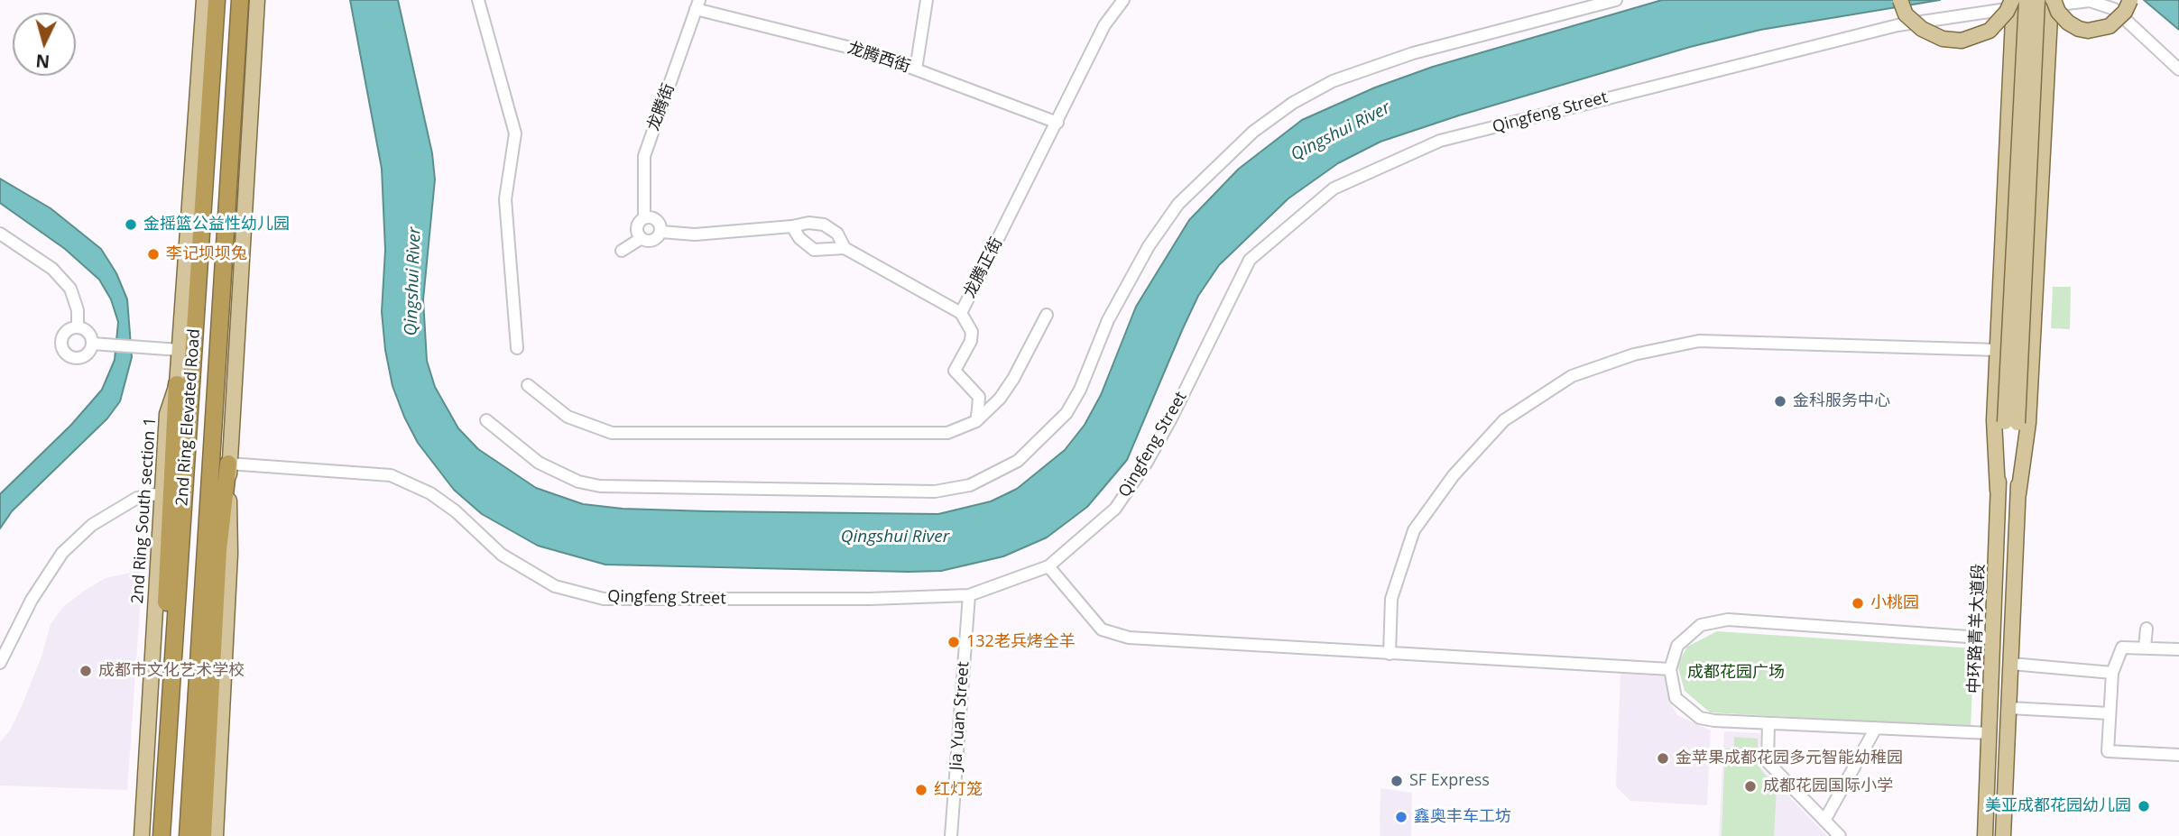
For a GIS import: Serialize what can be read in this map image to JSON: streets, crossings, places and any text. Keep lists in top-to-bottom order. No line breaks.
{"streets":{"highway":["2nd Ring Elevated Road"],"main road":["2nd Ring South section 1","中环路青羊大道段"],"street":["龙腾西街","龙腾街","Qingfeng Street","龙腾正街","Jia Yuan Street"]},"crossings":[["龙腾西街","龙腾街"],["龙腾西街","龙腾正街"],["Qingfeng Street","Jia Yuan Street"]],"water":["Qingshui River"],"parks":["成都花园广场"],"places":["金摇篮公益性幼儿园","李记坝坝兔","金科服务中心","小桃园","132老兵烤全羊","成都市文化艺术学校","金苹果成都花园多元智能幼稚园","SF Express","成都花园国际小学","红灯笼","美亚成都花园幼儿园","鑫奥丰车工坊"],"north":"bottom"}
